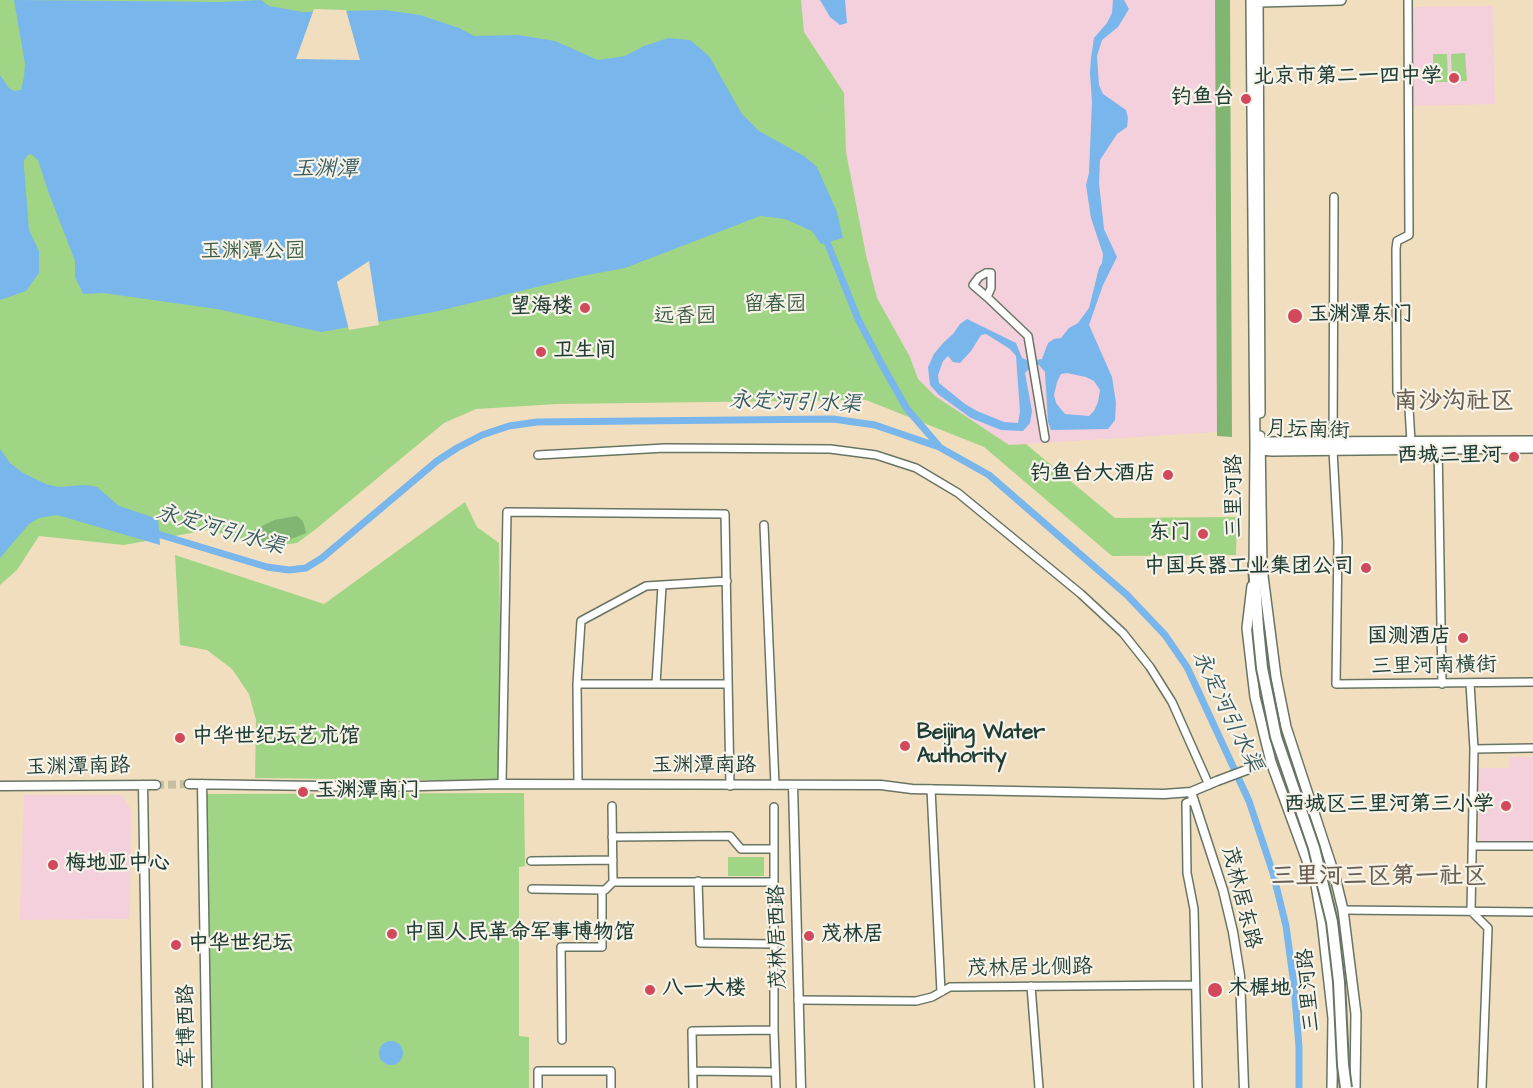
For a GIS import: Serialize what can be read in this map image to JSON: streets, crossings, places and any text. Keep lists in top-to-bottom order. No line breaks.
{"streets":{"main road":["月坛南街","三里河路"],"street":["三里河南横街","玉渊潭南路","茂林居东路","茂林居西路","茂林居北侧路","军博西路"]},"crossings":[["月坛南街","三里河路"],["月坛南街","三里河南横街"],["三里河路","玉渊潭南路"],["玉渊潭南路","茂林居东路"],["玉渊潭南路","茂林居西路"],["玉渊潭南路","军博西路"],["茂林居西路","茂林居北侧路"]],"districts":["南沙沟社区","三里河三区第一社区"],"water":["玉渊潭","永定河引水渠"],"parks":["玉渊潭公园","留春园","远香园"],"places":["北京市第二一四中学","钓鱼台","望海楼","玉渊潭东门","卫生间","西城三里河","钓鱼台大酒店","东门","中国兵器工业集团公司","国测酒店","中华世纪坛艺术馆","Beijing Water Authority","玉渊潭南门","西城区三里河第三小学","梅地亚中心","中国人民革命军事博物馆","茂林居","中华世纪坛","八一大楼","木樨地"]}
